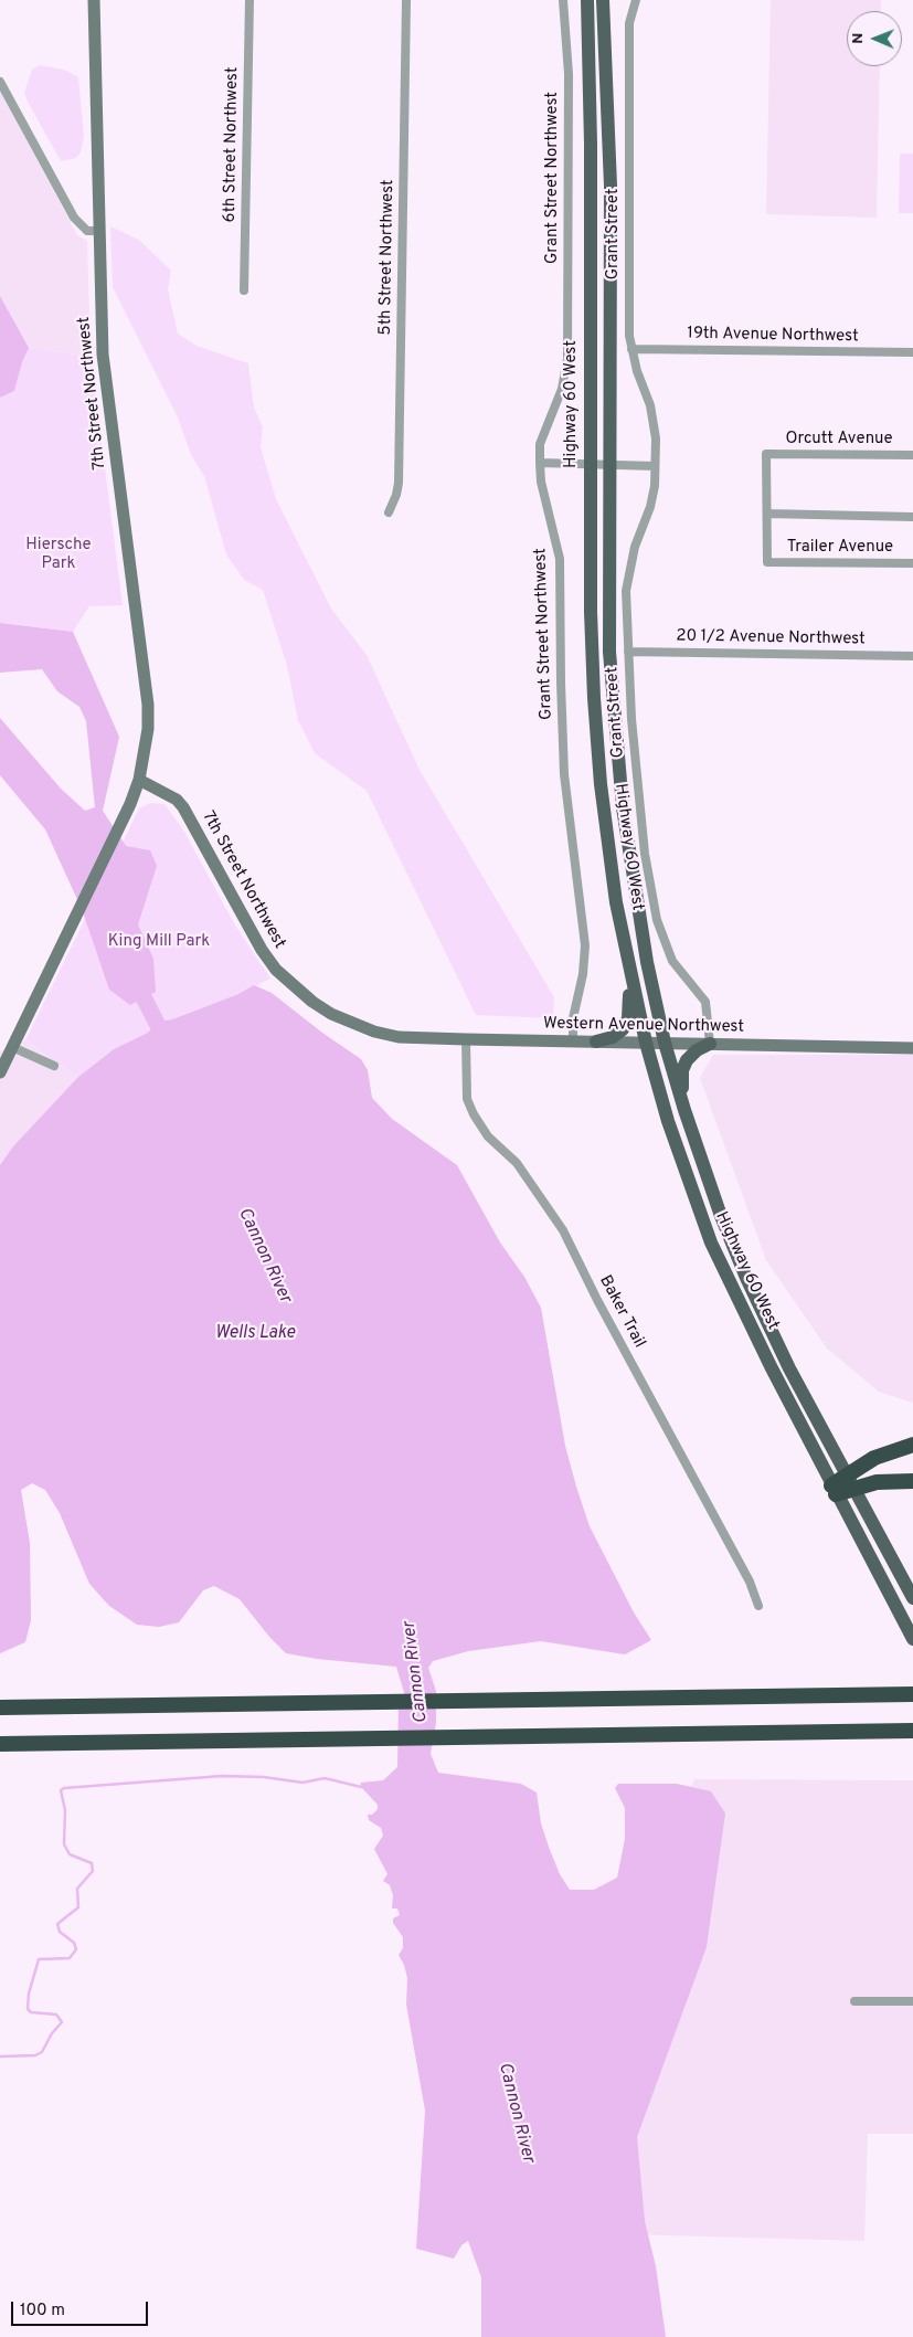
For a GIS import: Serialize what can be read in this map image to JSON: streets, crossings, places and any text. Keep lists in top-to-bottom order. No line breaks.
{"streets":{"main road":["Highway 60 West"],"street":["6th Street Northwest","Grant Street Northwest","Grant Street","5th Street Northwest","19th Avenue Northwest","7th Street Northwest","Orcutt Avenue","Trailer Avenue","20 1/2 Avenue Northwest","Western Avenue Northwest","Baker Trail"]},"crossings":[["Grant Street Northwest","Western Avenue Northwest"],["Grant Street","19th Avenue Northwest"],["Grant Street","20 1/2 Avenue Northwest"],["Grant Street","Western Avenue Northwest"],["7th Street Northwest","Western Avenue Northwest"],["Highway 60 West","Western Avenue Northwest"],["Orcutt Avenue","Trailer Avenue"],["Western Avenue Northwest","Baker Trail"]],"water":["Cannon River","Wells Lake"],"parks":["Hiersche Park","King Mill Park"],"scale_bar":"100 m","north":"left"}
